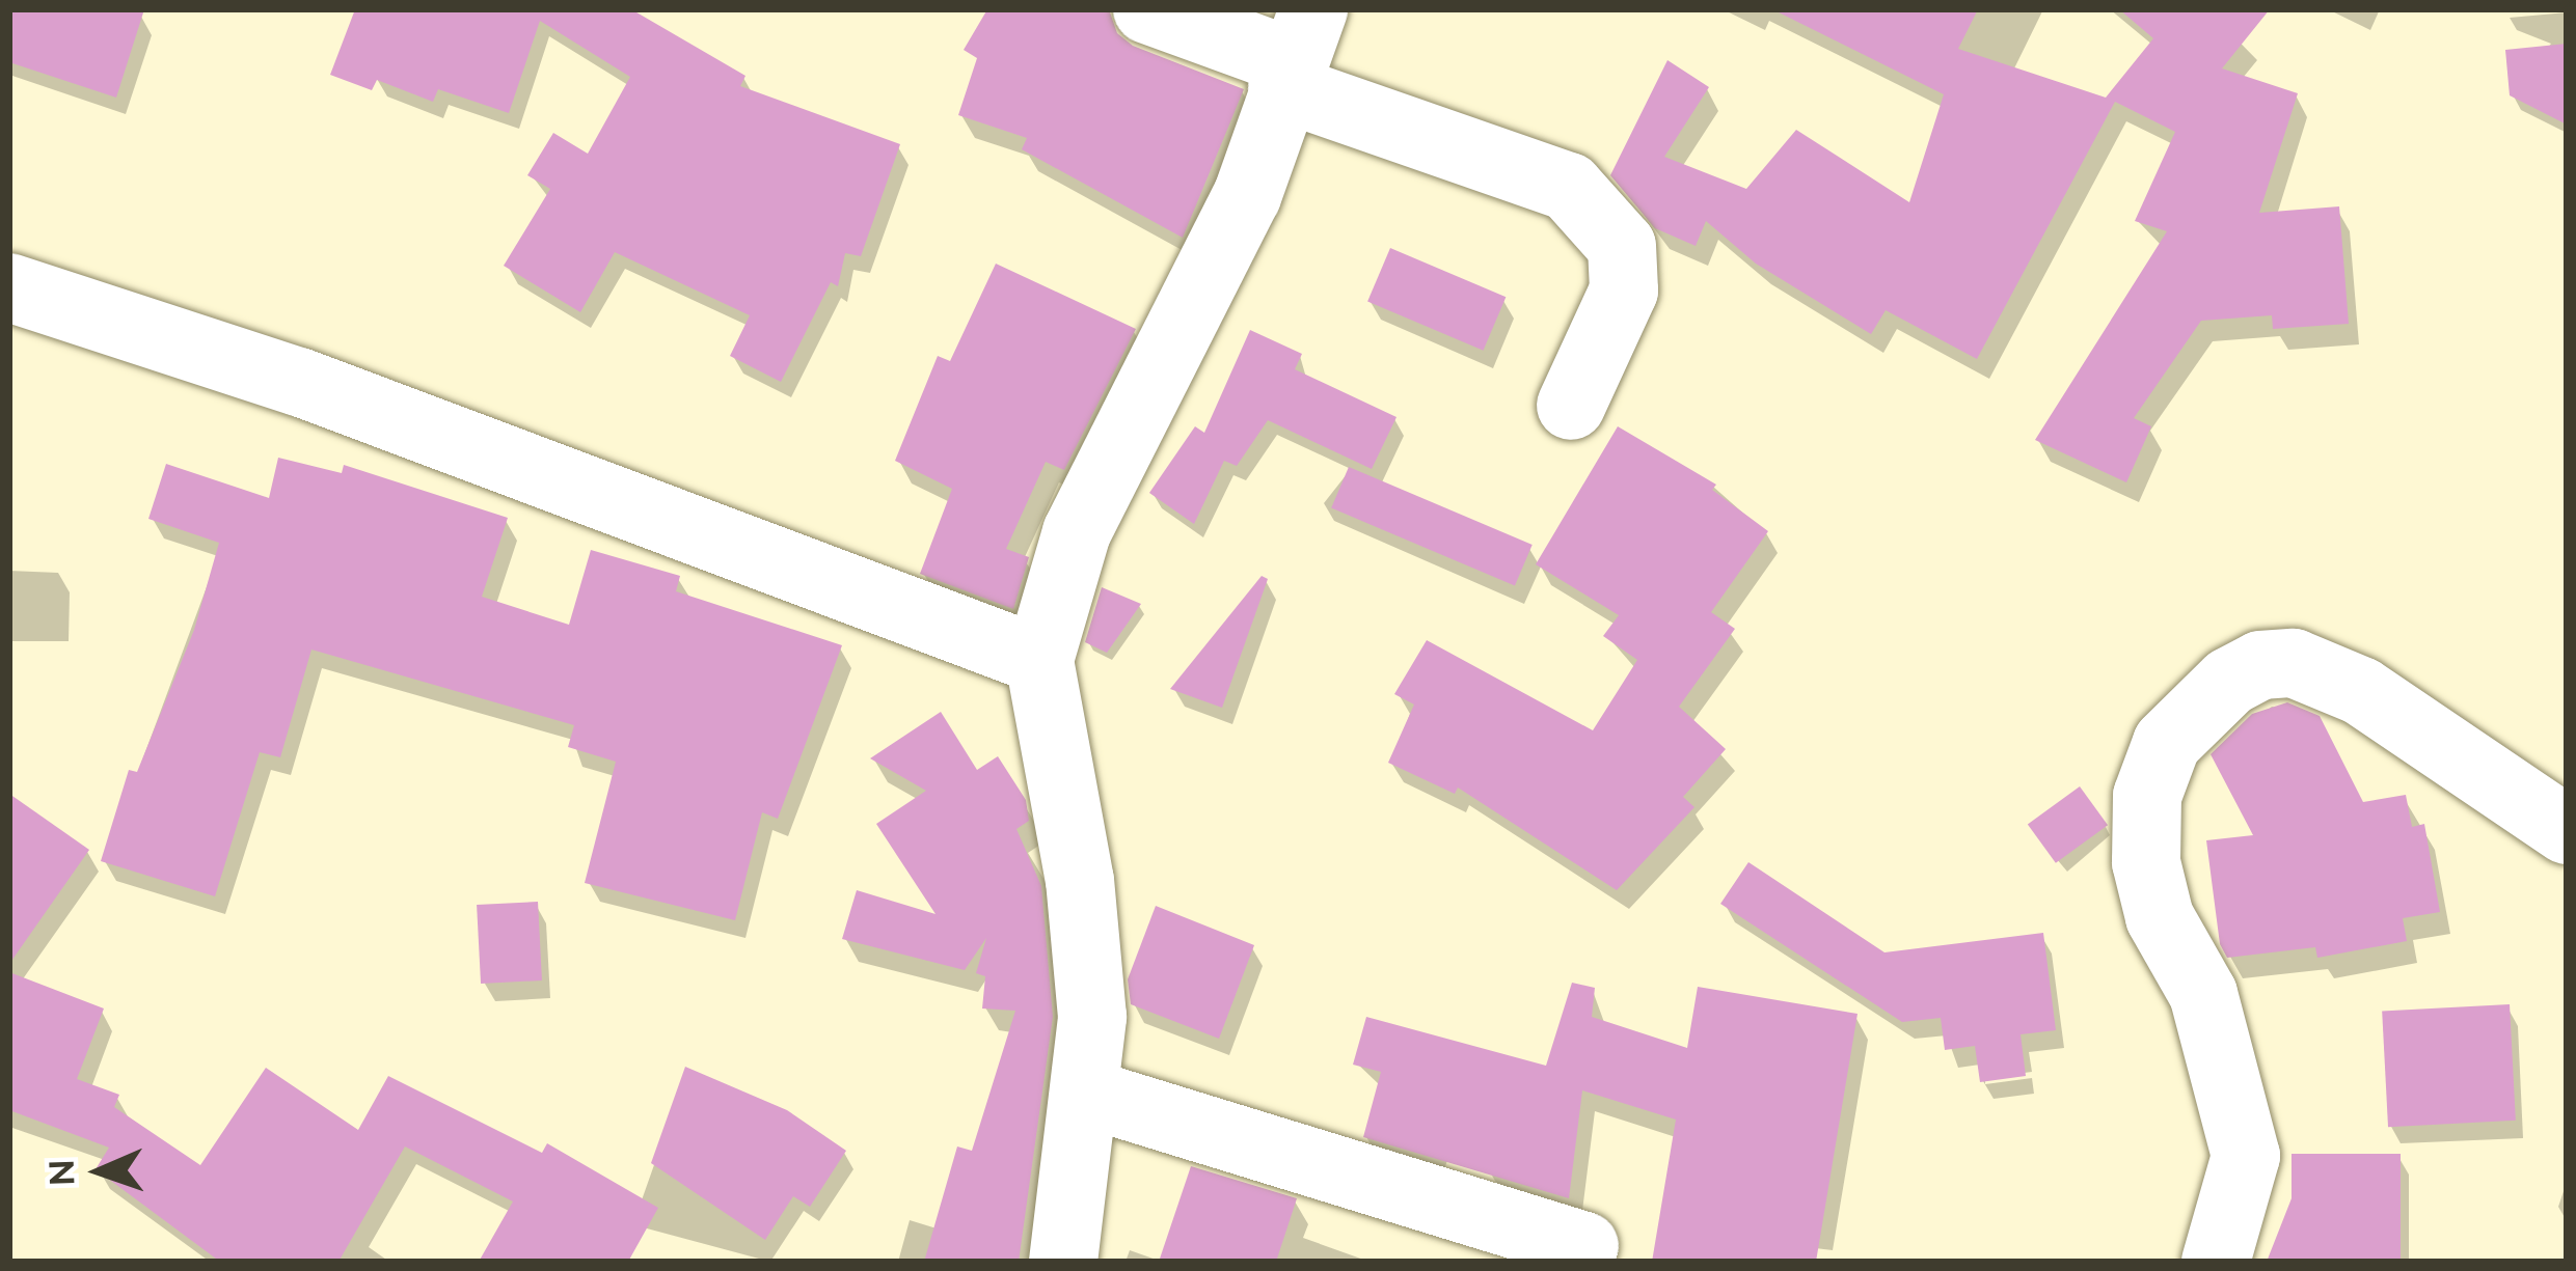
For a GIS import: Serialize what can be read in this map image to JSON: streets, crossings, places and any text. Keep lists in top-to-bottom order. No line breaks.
{"north":"left"}
